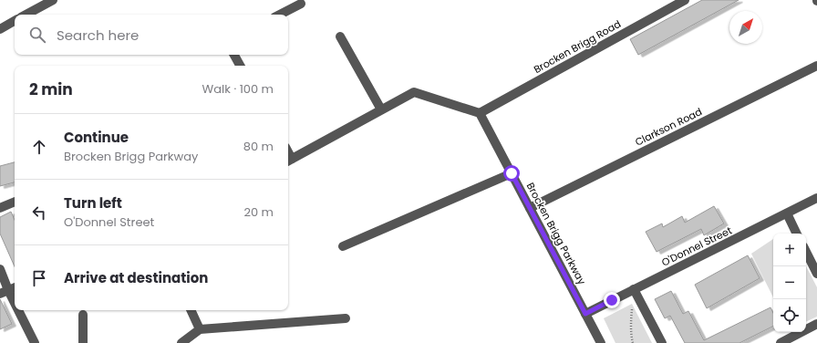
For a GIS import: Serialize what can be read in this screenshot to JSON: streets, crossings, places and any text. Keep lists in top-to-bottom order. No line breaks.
{"streets":{"street":["Brocken Brigg Road","Clarkson Road","Brocken Brigg Parkway","O'Donnel Street"]},"crossings":[["Brocken Brigg Road","Brocken Brigg Parkway"],["Clarkson Road","Brocken Brigg Parkway"],["Brocken Brigg Parkway","O'Donnel Street"]],"north":"top right","page":{"search":"Search here","heading":["2 min","Walk · 100 m"],"list":[["Continue","Brocken Brigg Parkway","80 m"],["Turn left","O'Donnel Street","20 m"],"Arrive at destination"],"map_buttons":["+","−"]}}
